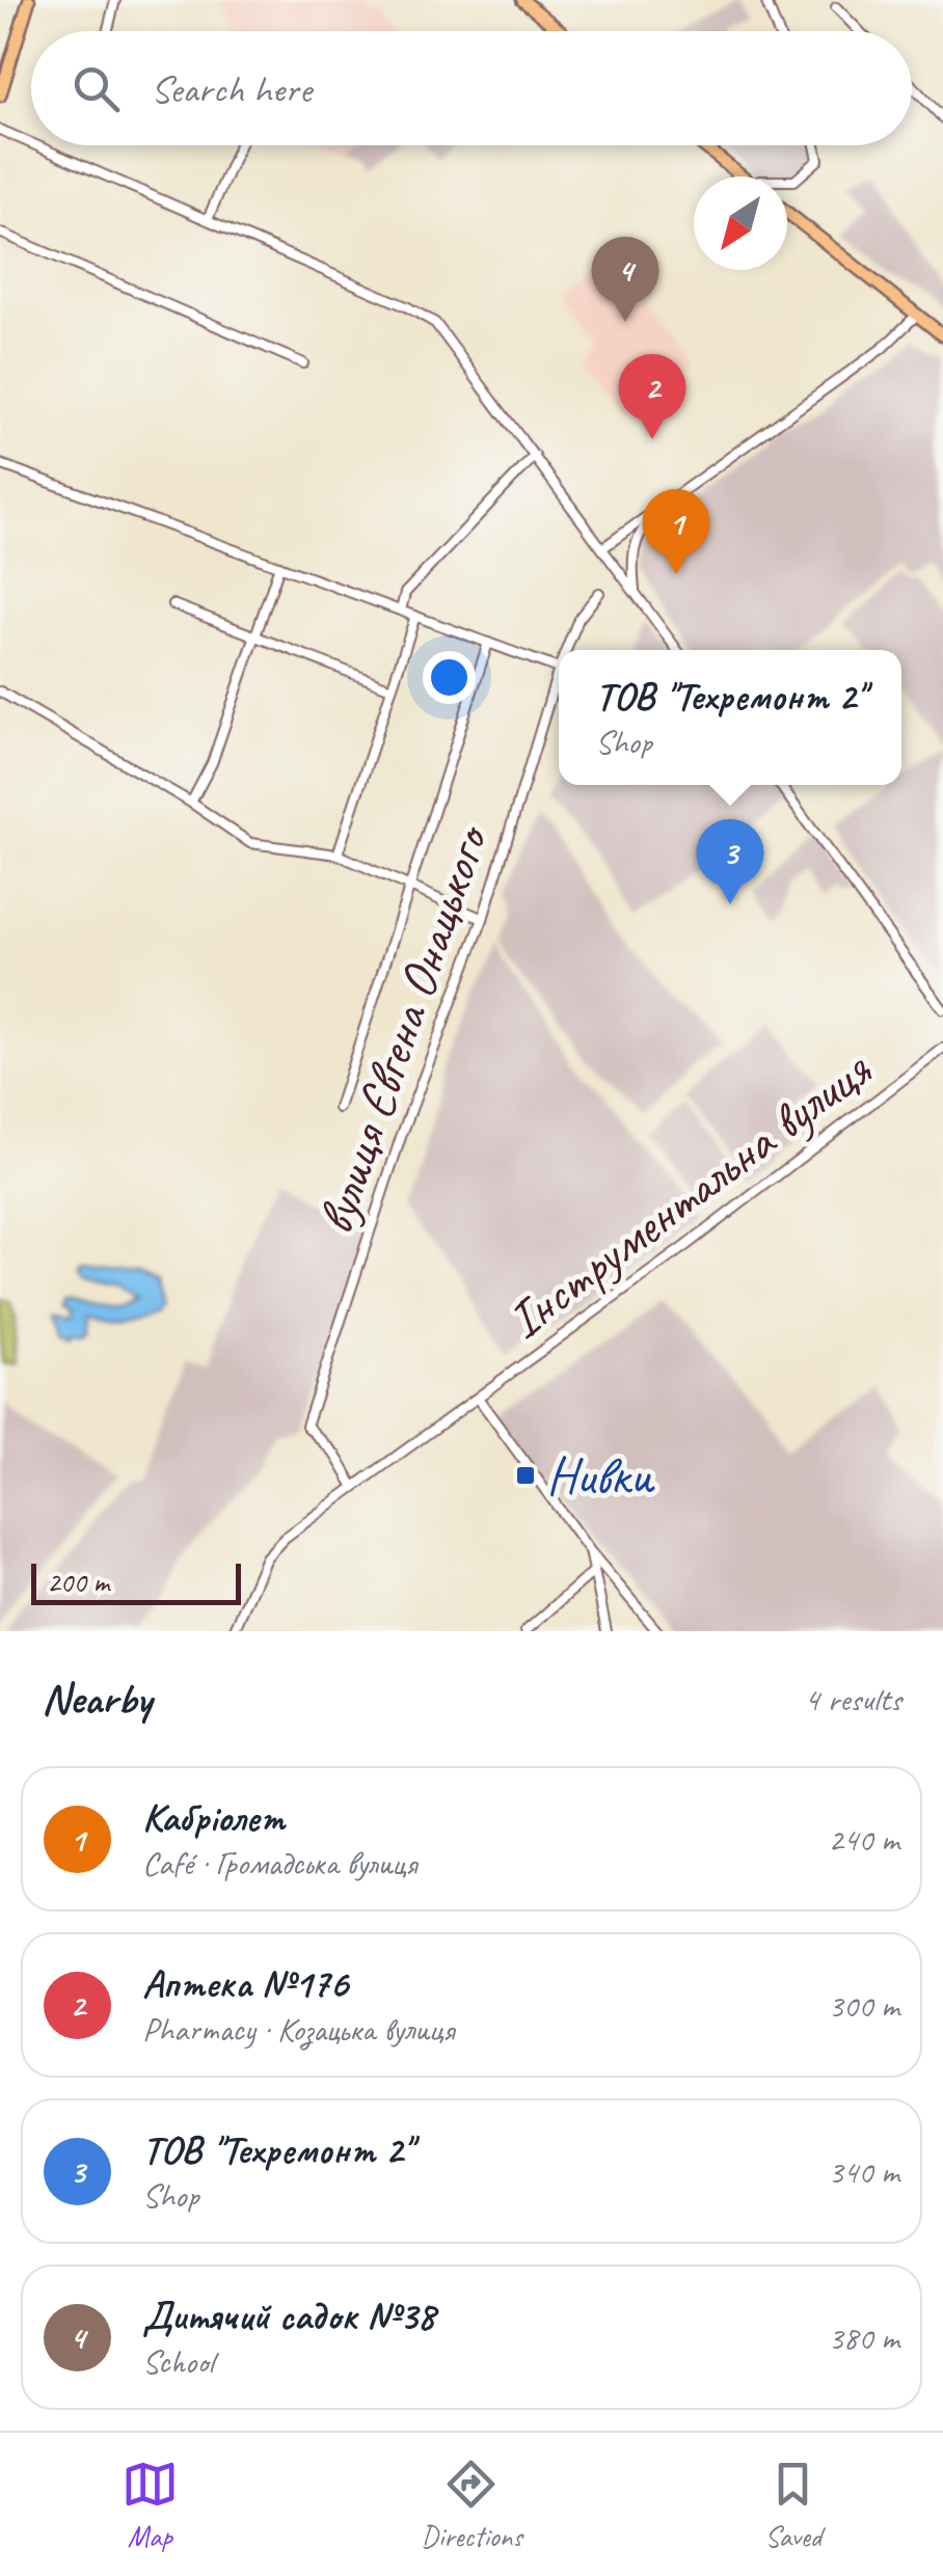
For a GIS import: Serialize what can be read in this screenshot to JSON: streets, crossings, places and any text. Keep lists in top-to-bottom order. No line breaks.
{"streets":{"street":["вулиця Євгена Онацького","Інструментальна вулиця"]},"crossings":[["вулиця Євгена Онацького","Інструментальна вулиця"]],"places":{"transit":["Нивки"]},"scale_bar":"200 m","north":"bottom left","page":{"search":"Search here","pins":["4","2","1","3"],"popup":["ТОВ \"Техремонт 2\"","Shop"],"scale":"200 m","heading":["Nearby","4 results"],"list":[{"mark":"1","name":"Кабріолет","note":"Café · Громадська вулиця","value":"240 m"},{"mark":"2","name":"Аптека №176","note":"Pharmacy · Козацька вулиця","value":"300 m"},{"mark":"3","name":"ТОВ \"Техремонт 2\"","note":"Shop","value":"340 m"},{"mark":"4","name":"Дитячий садок №38","note":"School","value":"380 m"}],"nav":["Map","Directions","Saved"]}}
